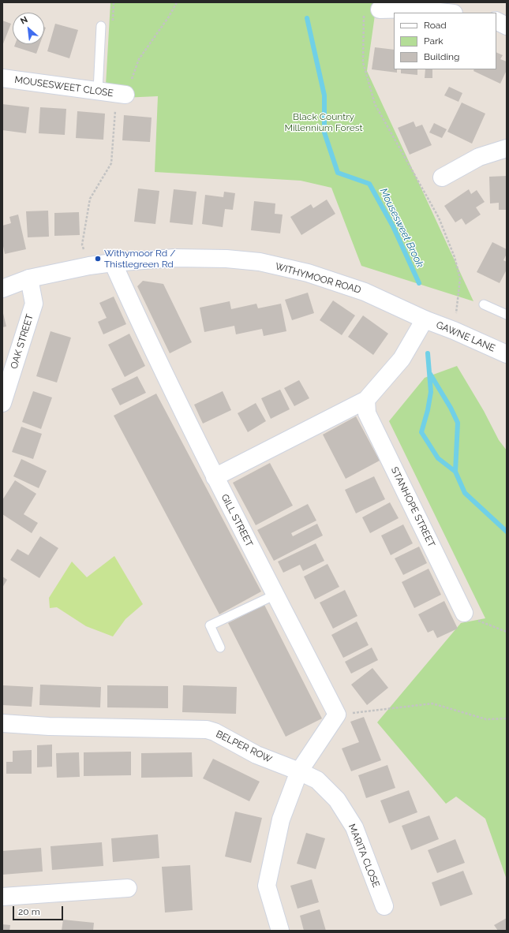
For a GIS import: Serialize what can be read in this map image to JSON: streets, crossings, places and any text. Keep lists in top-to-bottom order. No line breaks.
{"streets":{"street":["MOUSESWEET CLOSE","WITHYMOOR ROAD","GAWNE LANE","OAK STREET","STANHOPE STREET","GILL STREET","BELPER ROW","MARITA CLOSE"]},"crossings":[["WITHYMOOR ROAD","GAWNE LANE"],["WITHYMOOR ROAD","OAK STREET"],["WITHYMOOR ROAD","GILL STREET"],["BELPER ROW","MARITA CLOSE"]],"water":["Mousesweet Brook"],"parks":["Black Country Millennium Forest"],"places":["Withymoor Rd / Thistlegreen Rd"],"legend":["Road","Park","Building"],"scale_bar":"20 m","north":"top left"}
